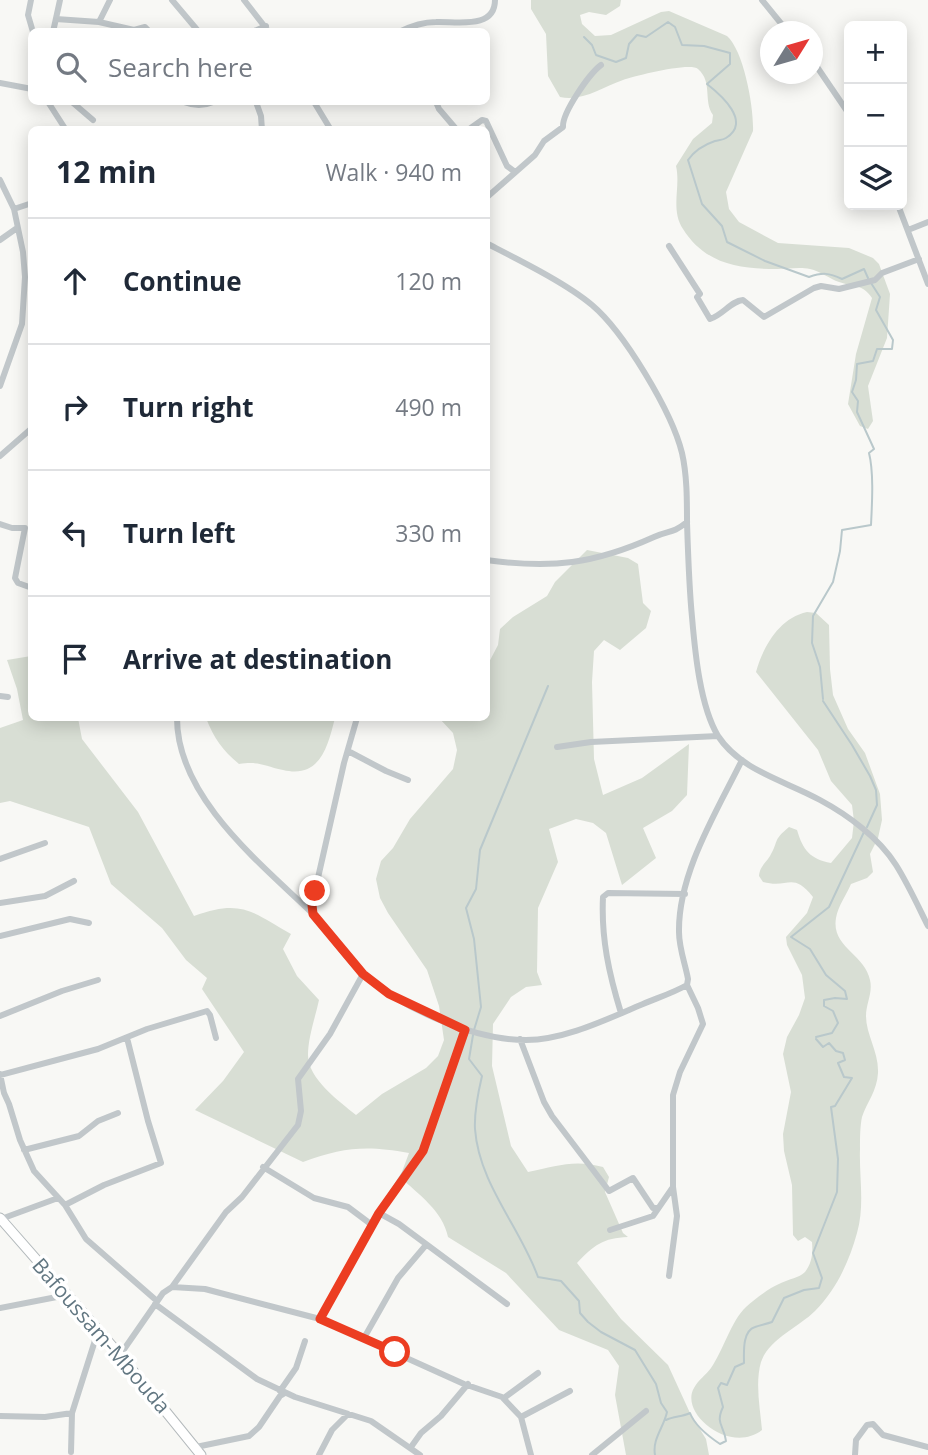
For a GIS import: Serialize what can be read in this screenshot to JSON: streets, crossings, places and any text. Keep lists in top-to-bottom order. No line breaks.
{"streets":{"highway":["Bafoussam-Mbouda"]},"north":"top right","page":{"map_buttons":["+","−"],"search":"Search here","heading":["12 min","Walk · 940 m"],"list":[["Continue","120 m"],["Turn right","490 m"],["Turn left","330 m"],"Arrive at destination"]}}
